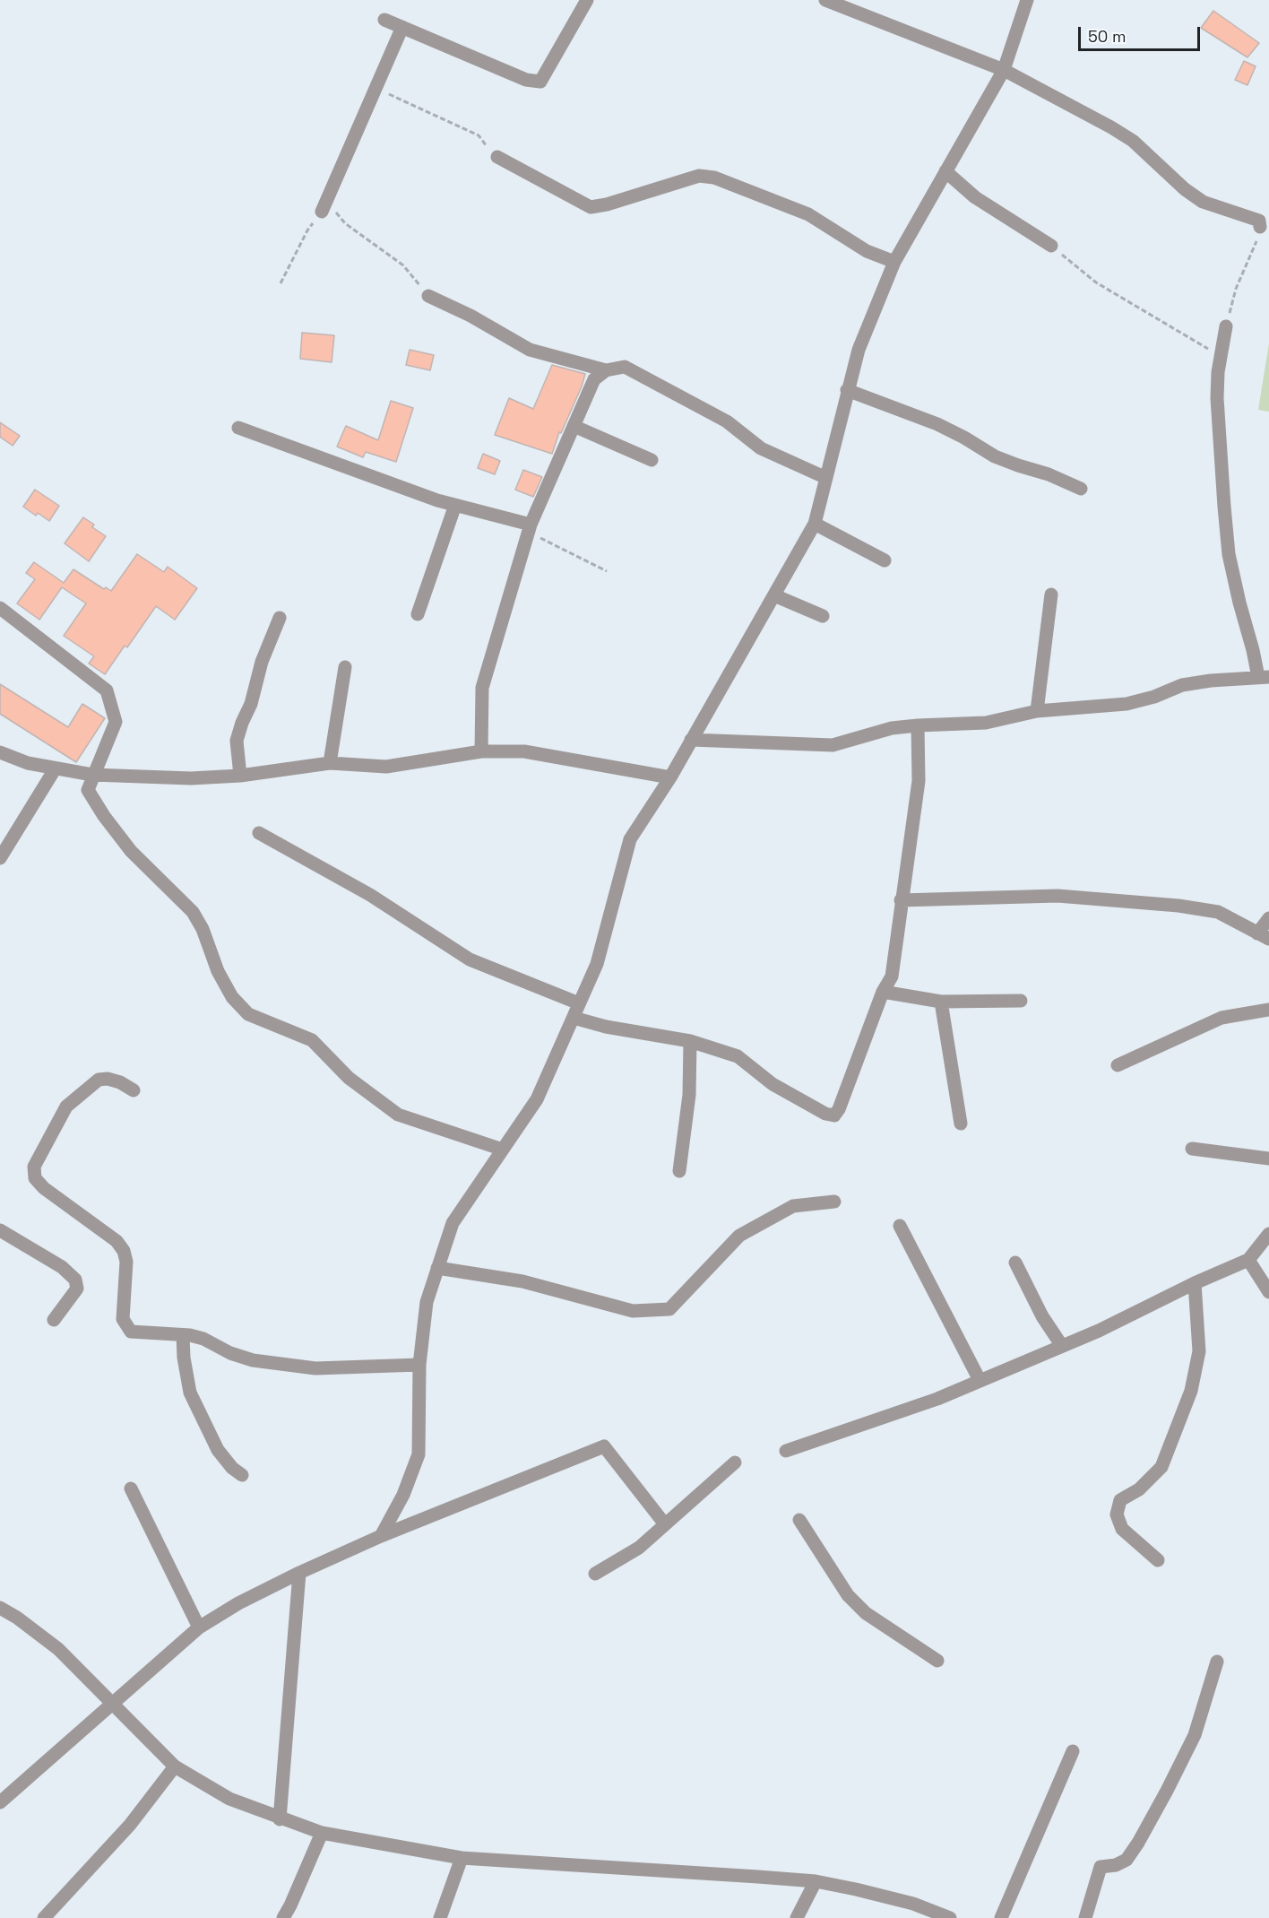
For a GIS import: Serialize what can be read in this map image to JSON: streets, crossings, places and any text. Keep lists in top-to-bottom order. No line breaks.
{"scale_bar":"50 m"}
